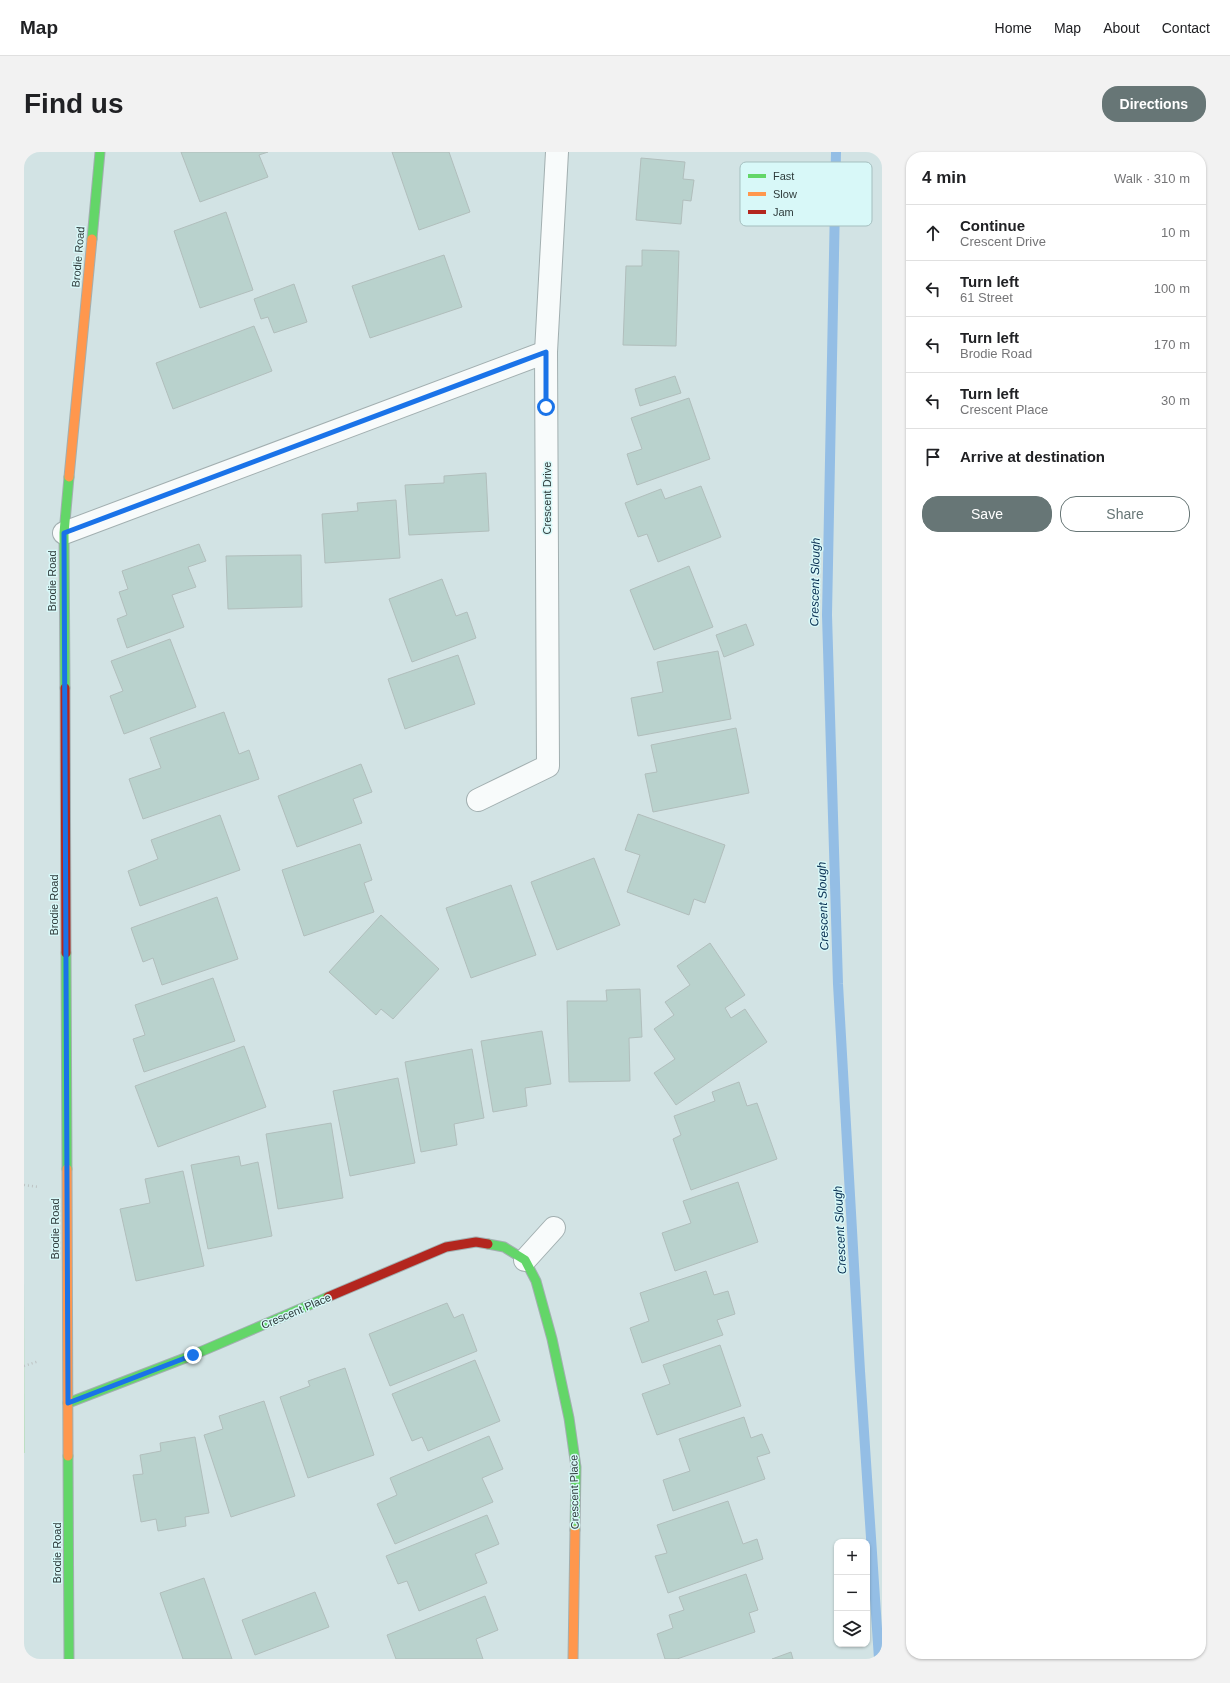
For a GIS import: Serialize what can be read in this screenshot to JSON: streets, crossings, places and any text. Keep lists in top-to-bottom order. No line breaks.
{"streets":{"street":["Brodie Road","Crescent Drive","Crescent Place"]},"crossings":[["Brodie Road","Crescent Place"]],"water":["Crescent Slough"],"legend":["Fast","Slow","Jam"],"page":{"header":"Map","nav":["Home","Map","About","Contact"],"buttons":["Directions",["Save","Share"]],"title":"Find us","heading":["4 min","Walk · 310 m"],"list":[["Continue","Crescent Drive","10 m"],["Turn left","61 Street","100 m"],["Turn left","Brodie Road","170 m"],["Turn left","Crescent Place","30 m"],"Arrive at destination"],"map_buttons":["+","−"]}}
